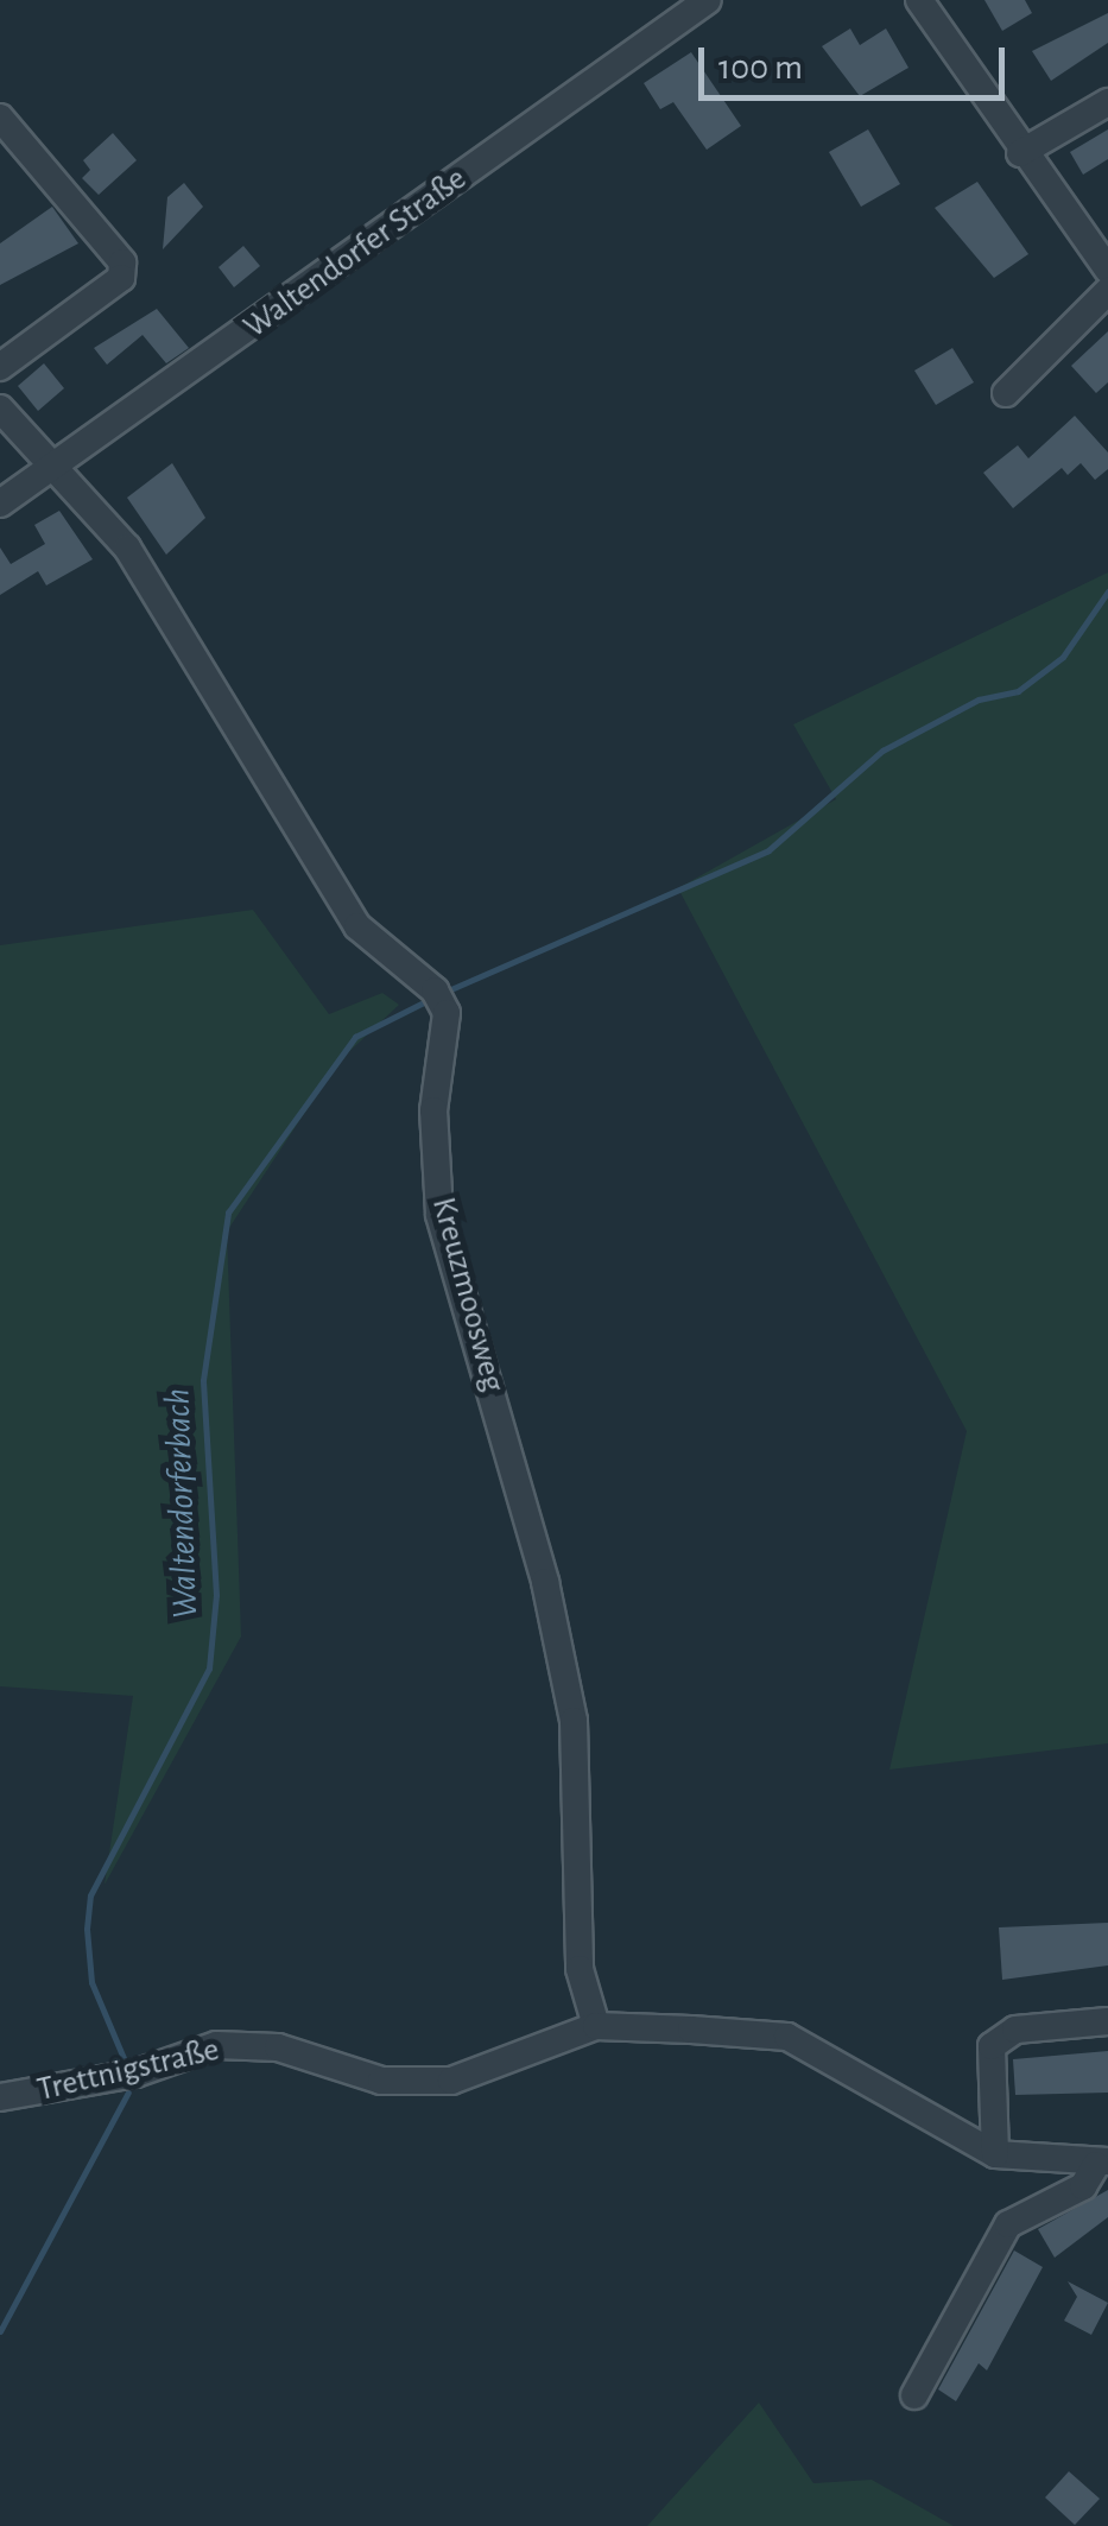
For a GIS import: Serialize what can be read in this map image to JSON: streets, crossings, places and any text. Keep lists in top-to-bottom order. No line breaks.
{"streets":{"street":["Waltendorfer Straße","Kreuzmoosweg","Trettnigstraße"]},"crossings":[["Waltendorfer Straße","Kreuzmoosweg"],["Kreuzmoosweg","Trettnigstraße"]],"water":["Waltendorferbach"],"scale_bar":"100 m"}
